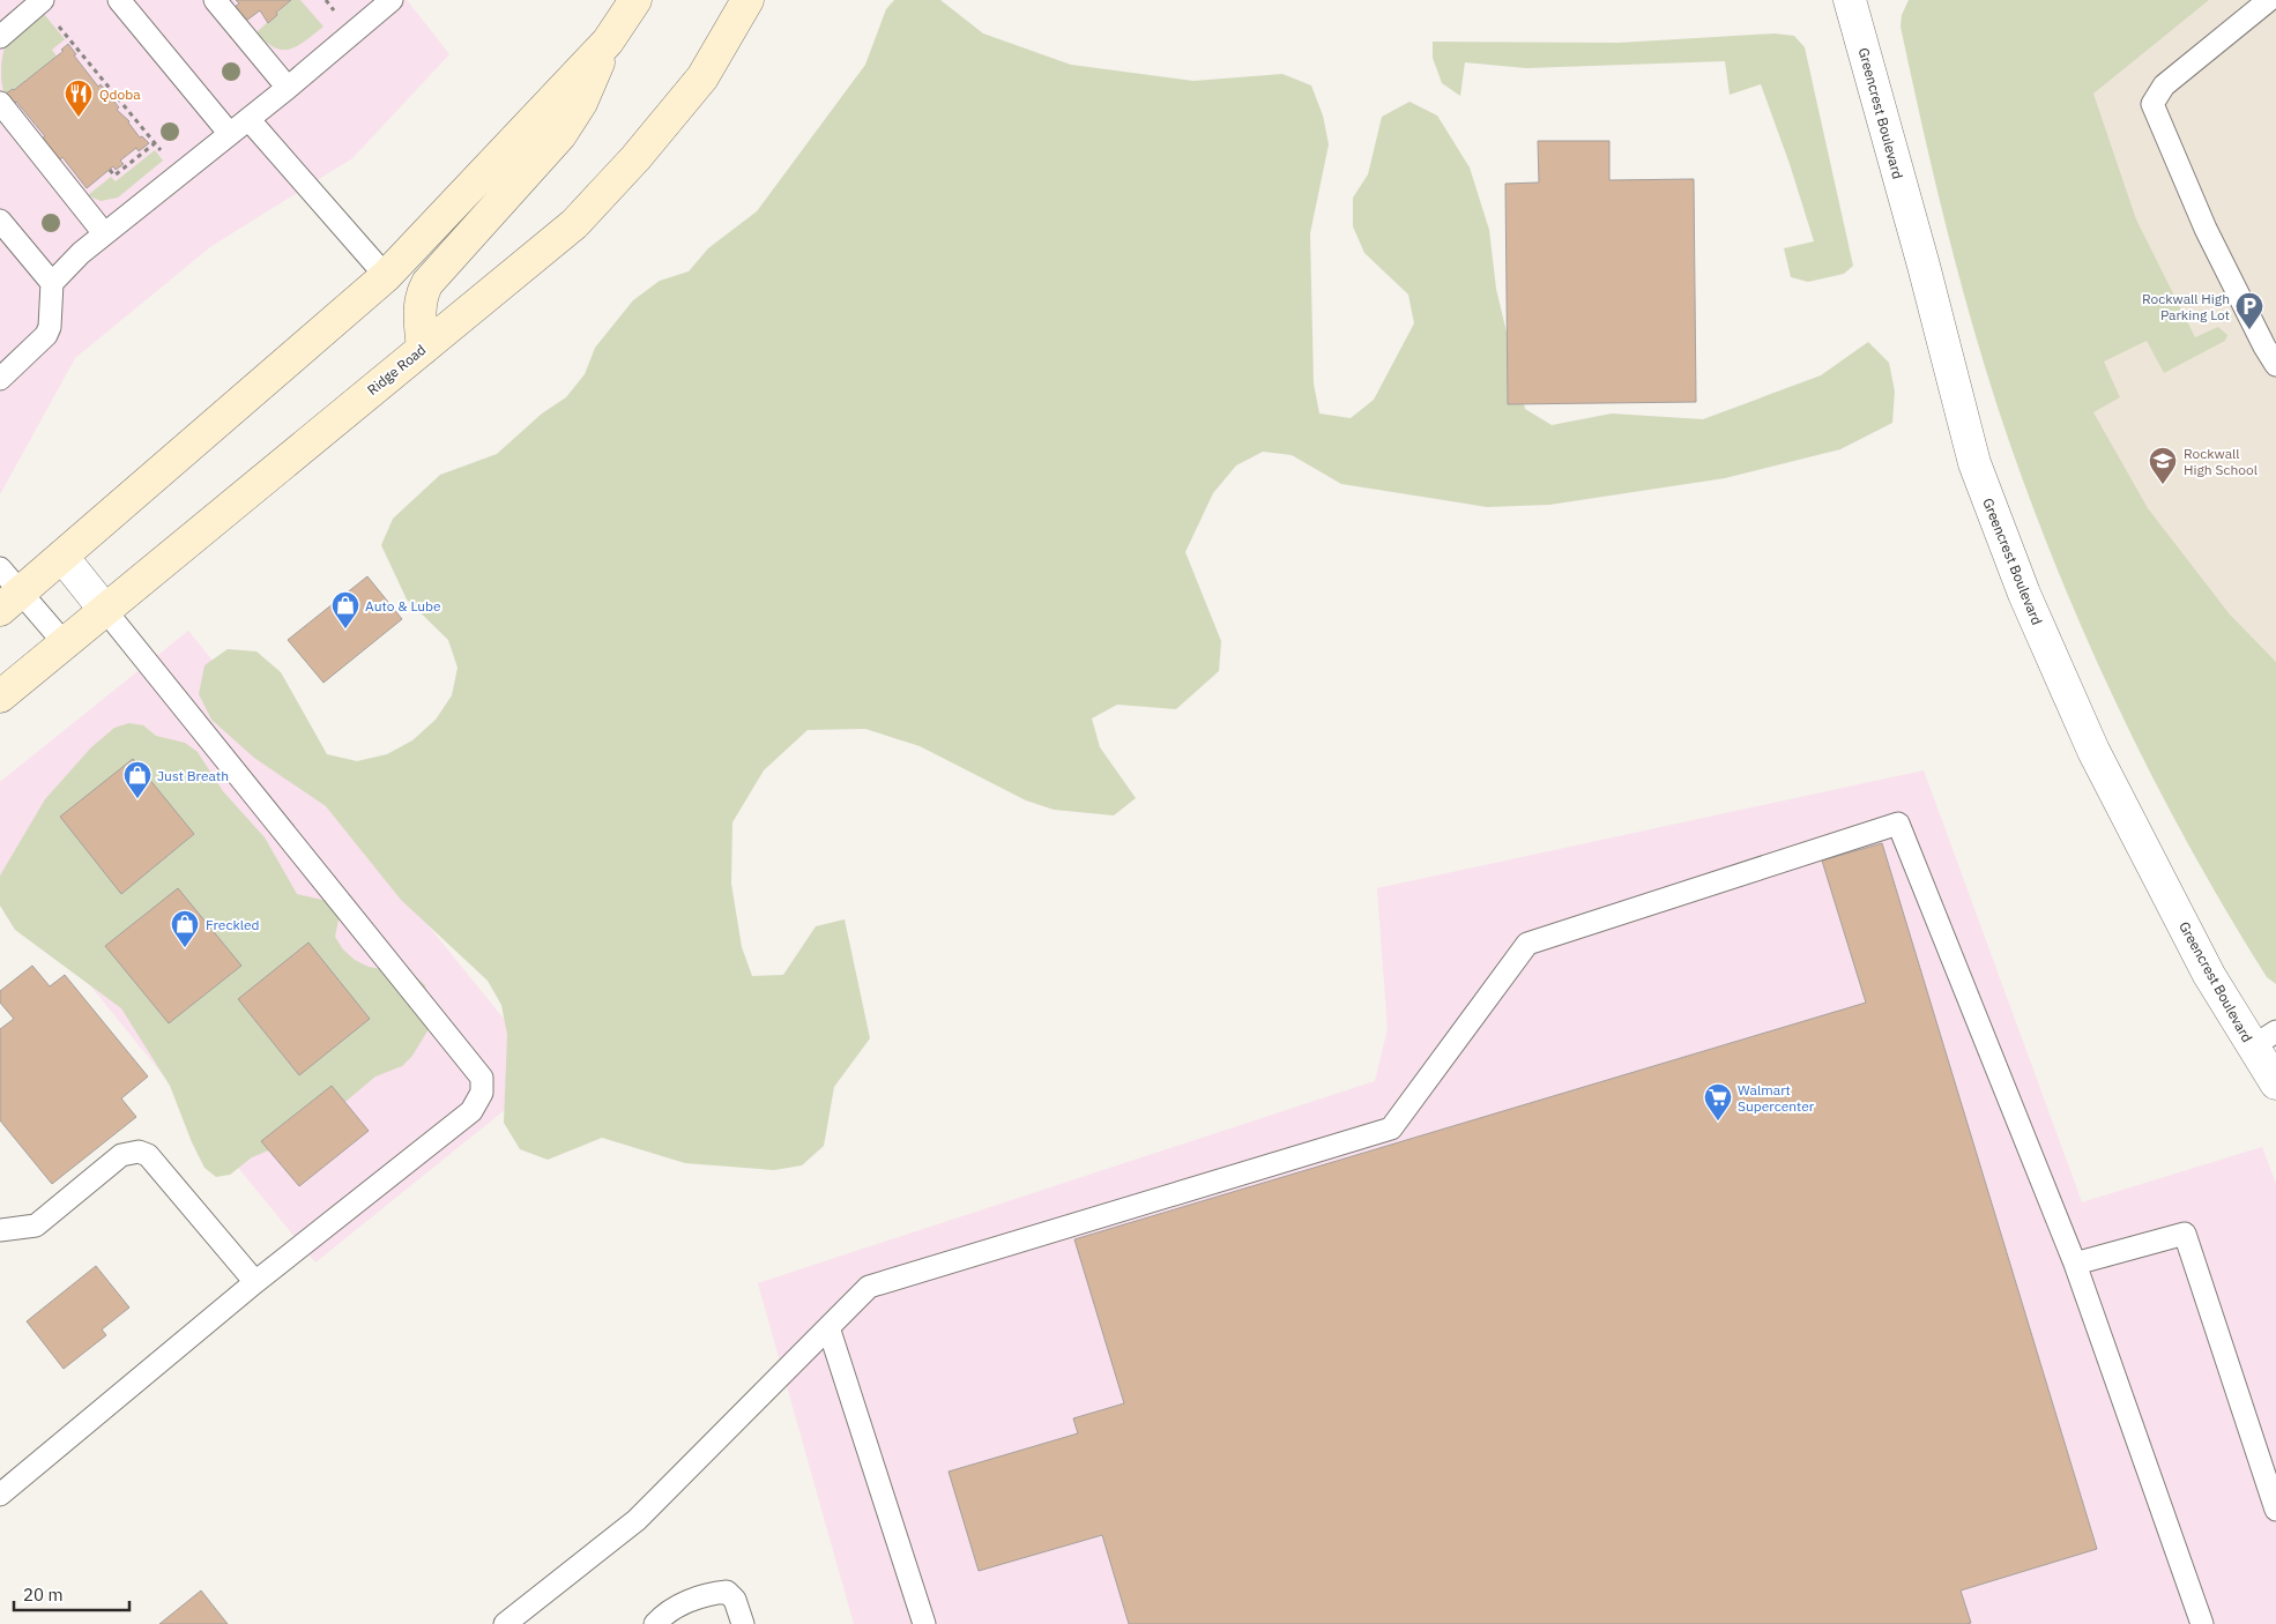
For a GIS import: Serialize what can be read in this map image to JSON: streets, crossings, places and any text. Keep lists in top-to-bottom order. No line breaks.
{"streets":{"main road":["Ridge Road"],"street":["Greencrest Boulevard"]},"places":{"restaurant":["Qdoba"],"parking":["Rockwall High Parking Lot"],"school or university":["Rockwall High School"],"shop":["Auto & Lube","Just Breath","Freckled"],"supermarket":["Walmart Supercenter"]},"scale_bar":"20 m"}
